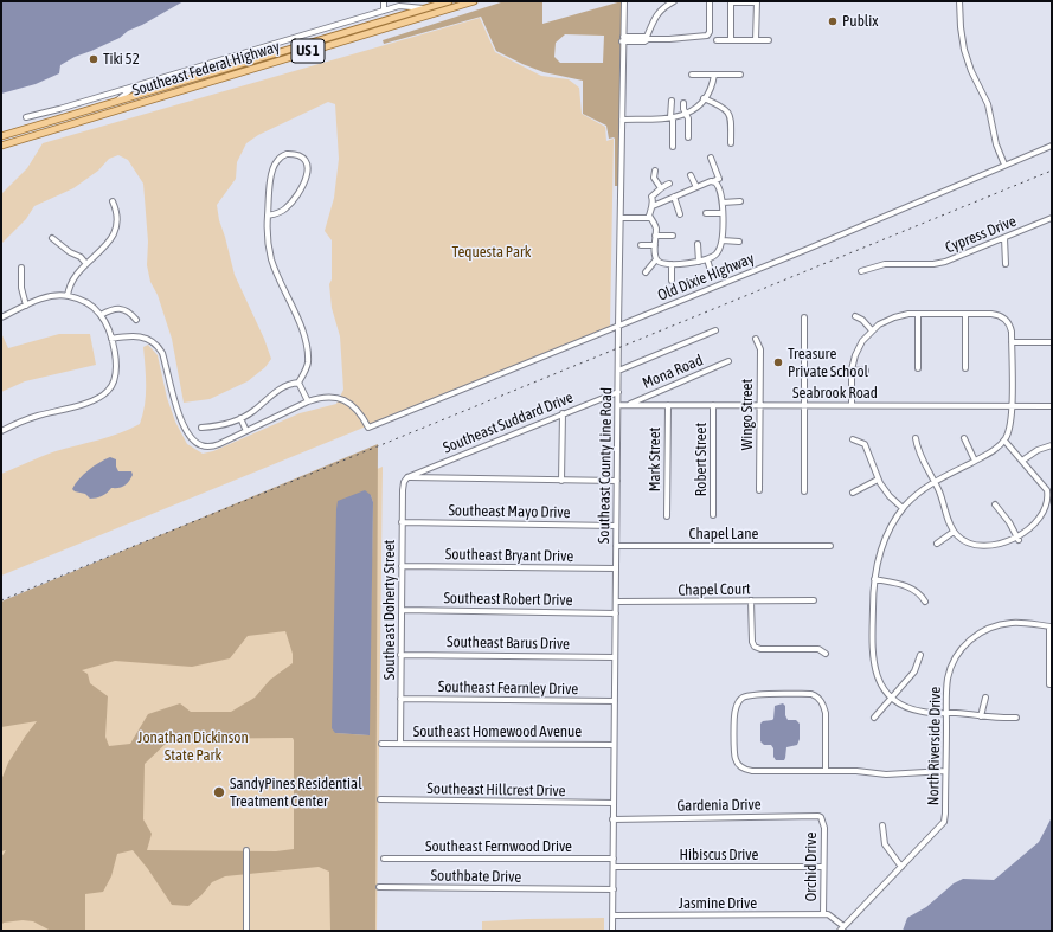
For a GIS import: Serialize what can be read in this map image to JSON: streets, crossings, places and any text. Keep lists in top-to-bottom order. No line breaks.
{"streets":{"main road":["US 1","Southeast Federal Highway"],"street":["Cypress Drive","Old Dixie Highway","Mona Road","Seabrook Road","Wingo Street","Southeast Suddard Drive","Mark Street","Robert Street","Southeast County Line Road","Southeast Mayo Drive","Chapel Lane","Southeast Bryant Drive","Chapel Court","Southeast Robert Drive","Southeast Doherty Street","Southeast Barus Drive","Southeast Fearnley Drive","Southeast Homewood Avenue","North Riverside Drive","Southeast Hillcrest Drive","Gardenia Drive","Southeast Fernwood Drive","Hibiscus Drive","Orchid Drive","Southbate Drive","Jasmine Drive"]},"crossings":[["Old Dixie Highway","Southeast County Line Road"],["Mona Road","Seabrook Road"],["Seabrook Road","Wingo Street"],["Seabrook Road","Mark Street"],["Seabrook Road","Robert Street"],["Seabrook Road","Southeast County Line Road"],["Southeast Suddard Drive","Southeast County Line Road"],["Southeast Suddard Drive","Southeast Doherty Street"],["Southeast County Line Road","Southeast Mayo Drive"],["Southeast County Line Road","Chapel Lane"],["Southeast County Line Road","Southeast Bryant Drive"],["Southeast County Line Road","Chapel Court"],["Southeast County Line Road","Southeast Robert Drive"],["Southeast County Line Road","Southeast Barus Drive"],["Southeast County Line Road","Southeast Fearnley Drive"],["Southeast County Line Road","Southeast Homewood Avenue"],["Southeast County Line Road","Southeast Hillcrest Drive"],["Southeast County Line Road","Gardenia Drive"],["Southeast County Line Road","Southeast Fernwood Drive"],["Southeast County Line Road","Hibiscus Drive"],["Southeast County Line Road","Southbate Drive"],["Southeast County Line Road","Jasmine Drive"],["Southeast Mayo Drive","Southeast Doherty Street"],["Southeast Bryant Drive","Southeast Doherty Street"],["Southeast Robert Drive","Southeast Doherty Street"],["Southeast Doherty Street","Southeast Barus Drive"],["Southeast Doherty Street","Southeast Fearnley Drive"],["Southeast Doherty Street","Southeast Homewood Avenue"],["North Riverside Drive","Orchid Drive"],["Gardenia Drive","Orchid Drive"],["Hibiscus Drive","Orchid Drive"],["Orchid Drive","Jasmine Drive"]],"parks":["Tequesta Park","Jonathan Dickinson State Park"],"places":["Publix","Tiki 52","Treasure Private School","SandyPines Residential Treatment Center"]}
